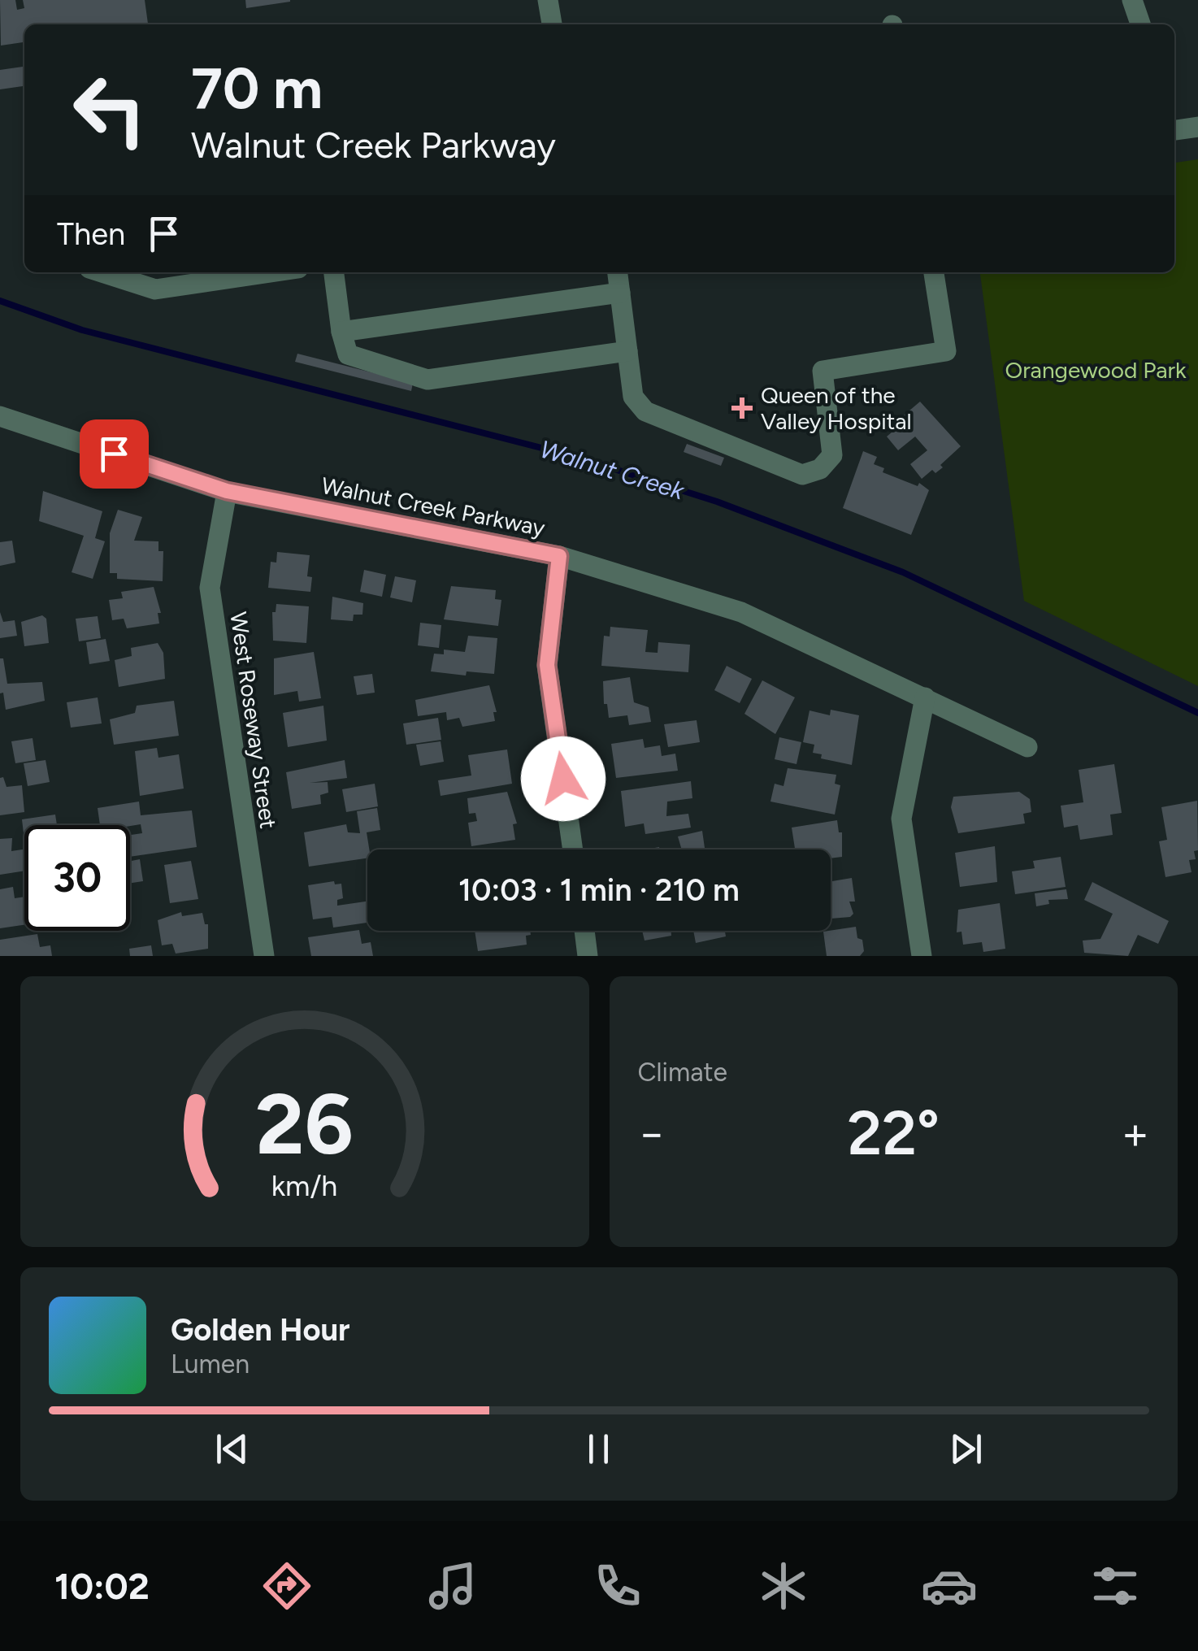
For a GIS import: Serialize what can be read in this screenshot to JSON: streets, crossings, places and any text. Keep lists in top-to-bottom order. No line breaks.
{"streets":{"street":["Walnut Creek Parkway","West Roseway Street"]},"crossings":[["Walnut Creek Parkway","West Roseway Street"]],"water":["Walnut Creek"],"parks":["Orangewood Park"],"places":{"health":["Queen of the Valley Hospital"]},"page":{"turn":["70 m","Walnut Creek Parkway"],"then":"Then","limit":"30","trip":"10:03 · 1 min · 210 m","tile":"Climate","heat":["−","22°","+"],"song":["Golden Hour","Lumen"],"tabs":"10:02","gauge":["26","km/h"]}}
